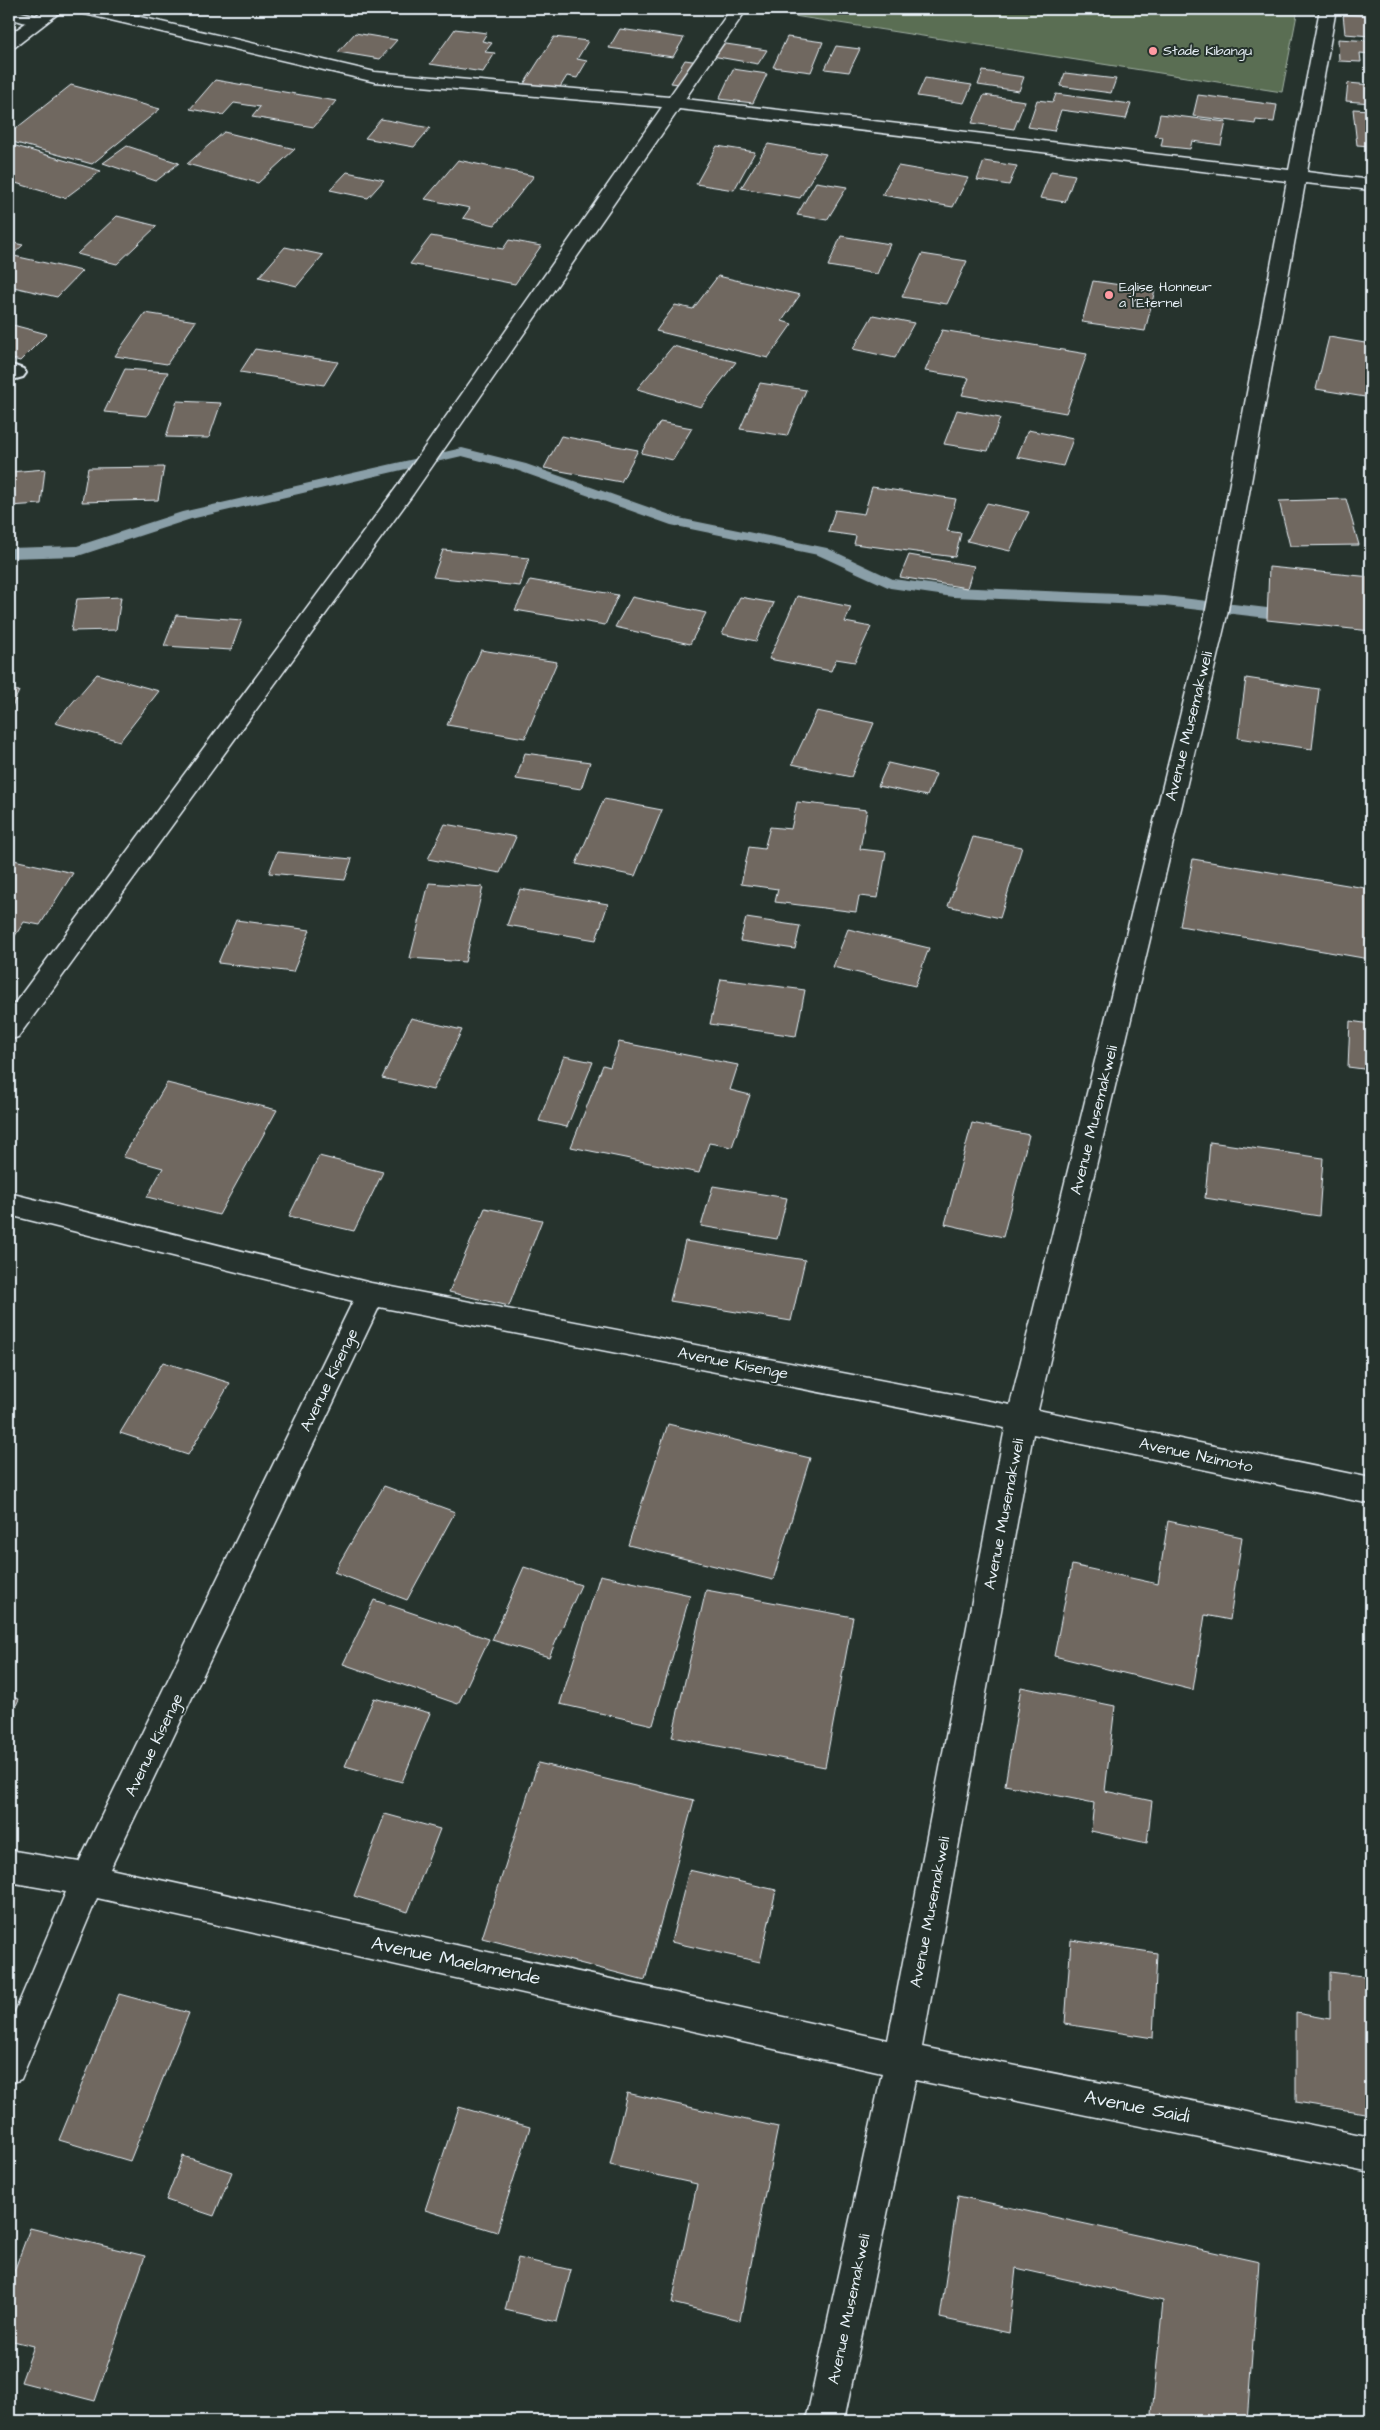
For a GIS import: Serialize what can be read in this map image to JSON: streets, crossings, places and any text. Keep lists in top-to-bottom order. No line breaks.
{"streets":{"street":["Avenue Musemakweli","Avenue Kisenge","Avenue Nzimoto","Avenue Maelamende","Avenue Saidi"]},"crossings":[["Avenue Musemakweli","Avenue Kisenge"],["Avenue Musemakweli","Avenue Nzimoto"],["Avenue Musemakweli","Avenue Maelamende"],["Avenue Musemakweli","Avenue Saidi"],["Avenue Kisenge","Avenue Nzimoto"],["Avenue Kisenge","Avenue Maelamende"],["Avenue Maelamende","Avenue Saidi"]],"places":["Stade Kibangu","Eglise Honneur a l'Eternel"]}
